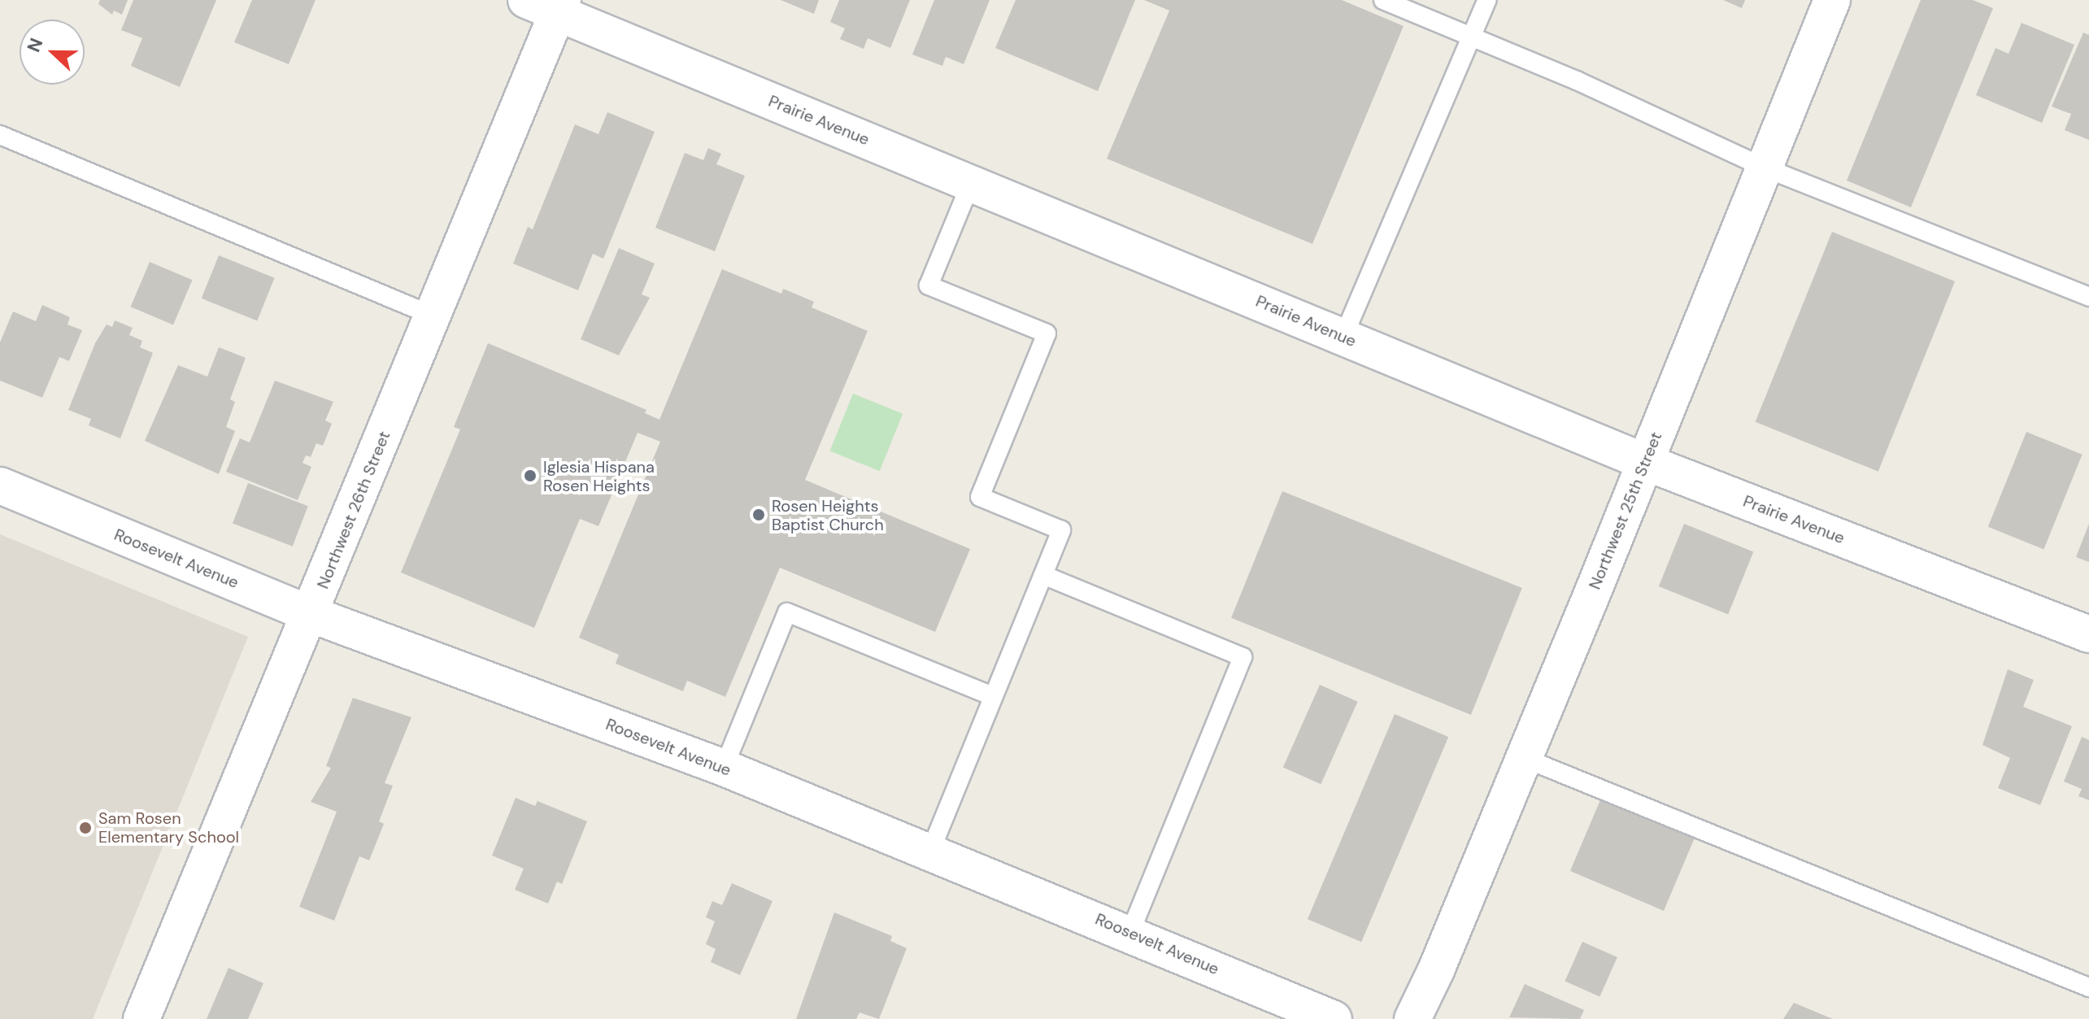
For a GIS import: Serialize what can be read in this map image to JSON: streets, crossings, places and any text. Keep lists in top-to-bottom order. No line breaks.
{"streets":{"street":["Prairie Avenue","Northwest 26th Street","Northwest 25th Street","Roosevelt Avenue"]},"crossings":[["Prairie Avenue","Northwest 26th Street"],["Prairie Avenue","Northwest 25th Street"],["Northwest 26th Street","Roosevelt Avenue"]],"places":["Iglesia Hispana Rosen Heights","Rosen Heights Baptist Church","Sam Rosen Elementary School"],"north":"left"}
